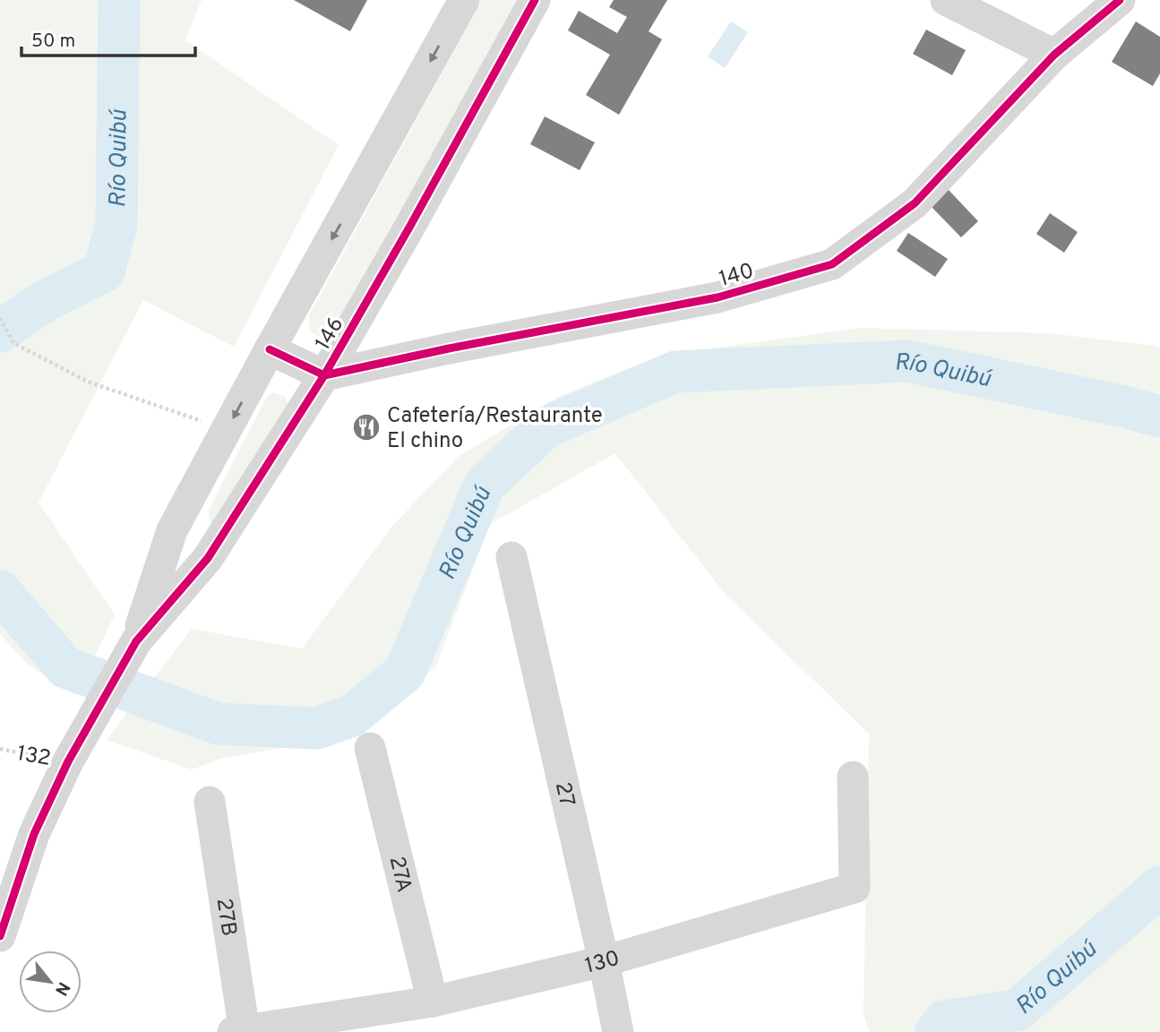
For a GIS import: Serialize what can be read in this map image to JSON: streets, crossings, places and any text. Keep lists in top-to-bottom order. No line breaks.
{"streets":{"street":["140","146","27","27A","27B","130"],"path":["132"]},"crossings":[["140","146"],["146","132"],["27","130"],["27A","130"],["27B","130"]],"water":["Río Quibú"],"places":{"restaurant":["Cafetería/Restaurante El chino"]},"scale_bar":"50 m","north":"bottom right"}
